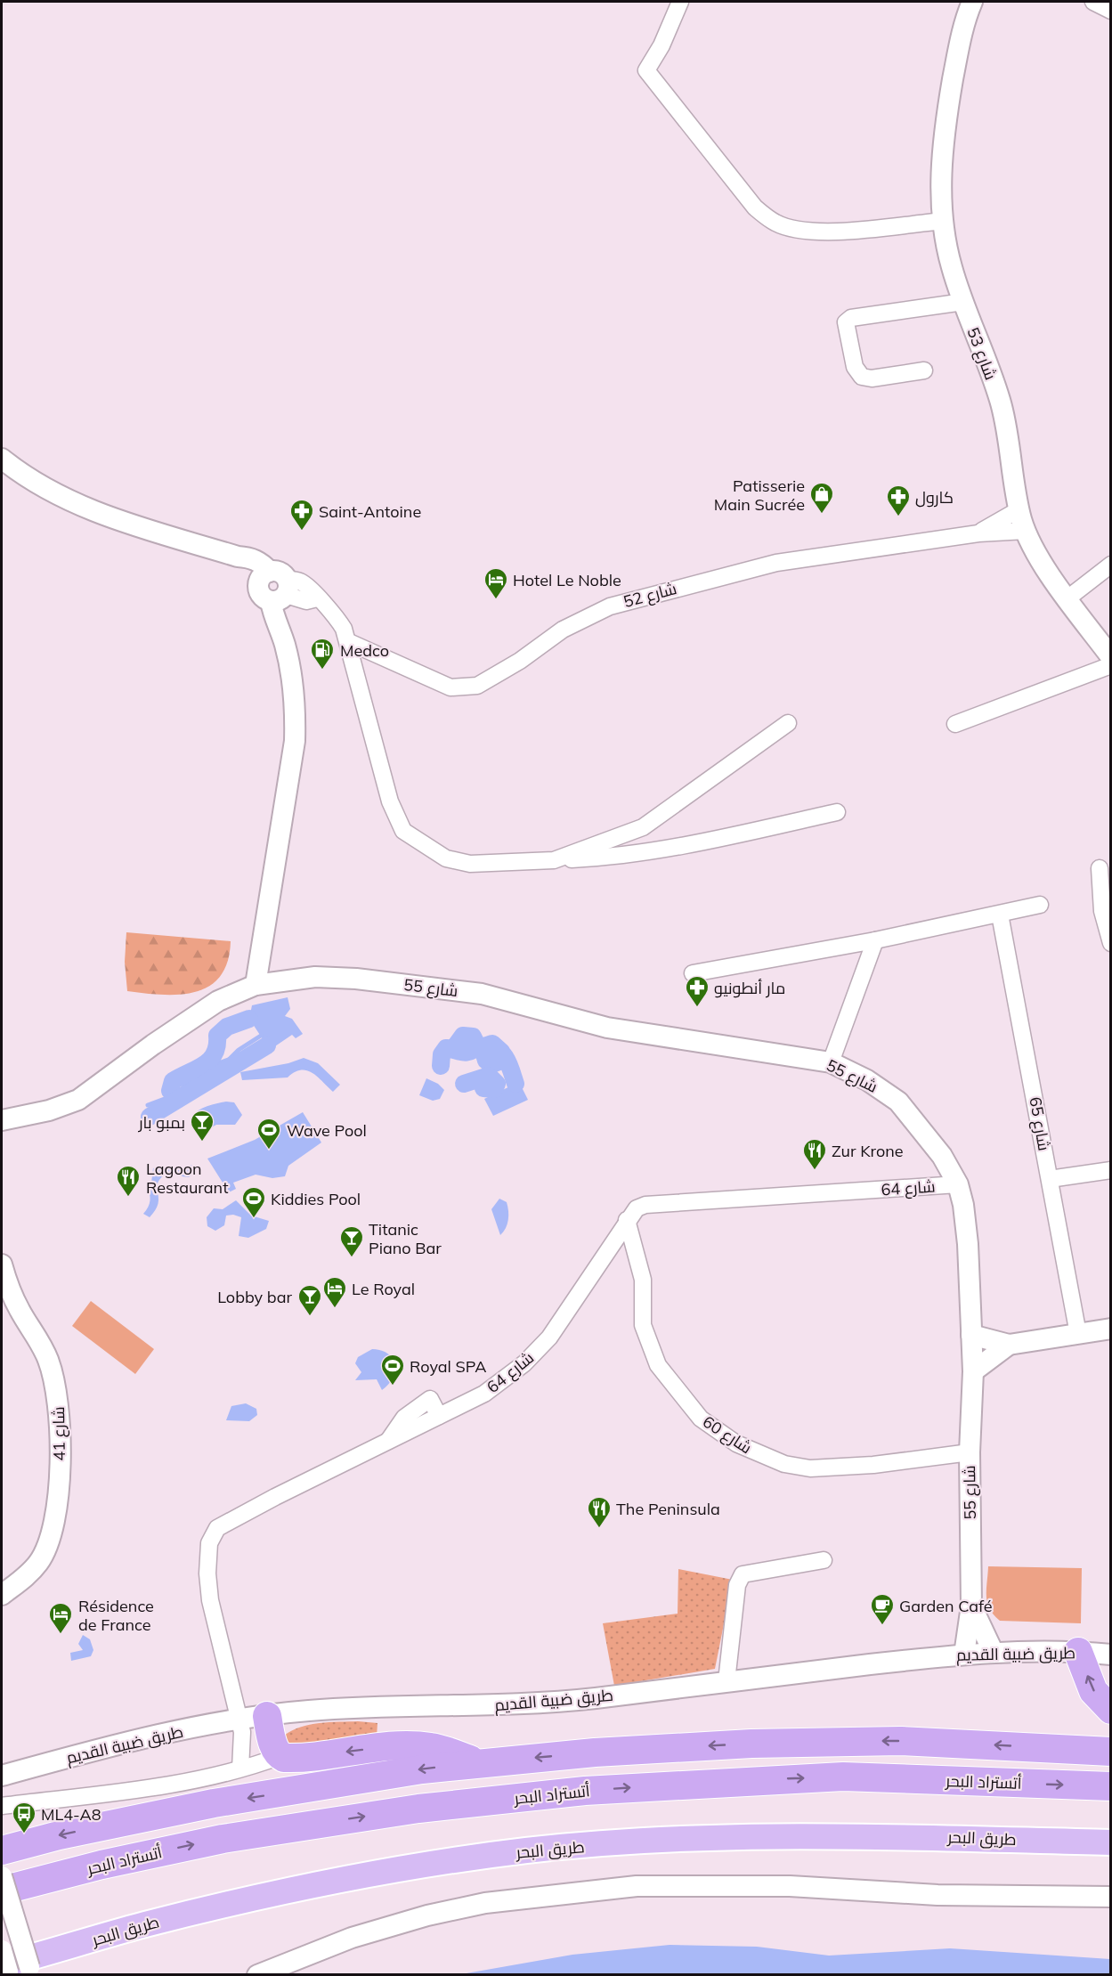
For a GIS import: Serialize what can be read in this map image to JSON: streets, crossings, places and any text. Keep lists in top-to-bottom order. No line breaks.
{"streets":{"highway":["أتستراد البحر","طريق البحر"],"street":["شارع 53","شارع 52","شارع 55","شارع 65","شارع 64","شارع 41","شارع 60","طريق ضبية القديم"]},"crossings":[["شارع 53","شارع 52"],["شارع 55","شارع 64"],["شارع 55","شارع 60"],["شارع 55","طريق ضبية القديم"],["شارع 64","شارع 60"],["شارع 64","طريق ضبية القديم"]],"places":{"shop":["Patisserie Main Sucrée"],"pharmacy":["كارول","Saint-Antoine","مار أنطونيو"],"hotel":["Hotel Le Noble","Le Royal","Résidence de France"],"fuel station":["Medco"],"bar":["بمبو بار","Titanic Piano Bar","Lobby bar"],"sports":["Wave Pool","Kiddies Pool","Royal SPA"],"restaurant":["Zur Krone","Lagoon Restaurant","The Peninsula"],"cafe":["Garden Café"],"bus stop":["ML4-A8"]}}
